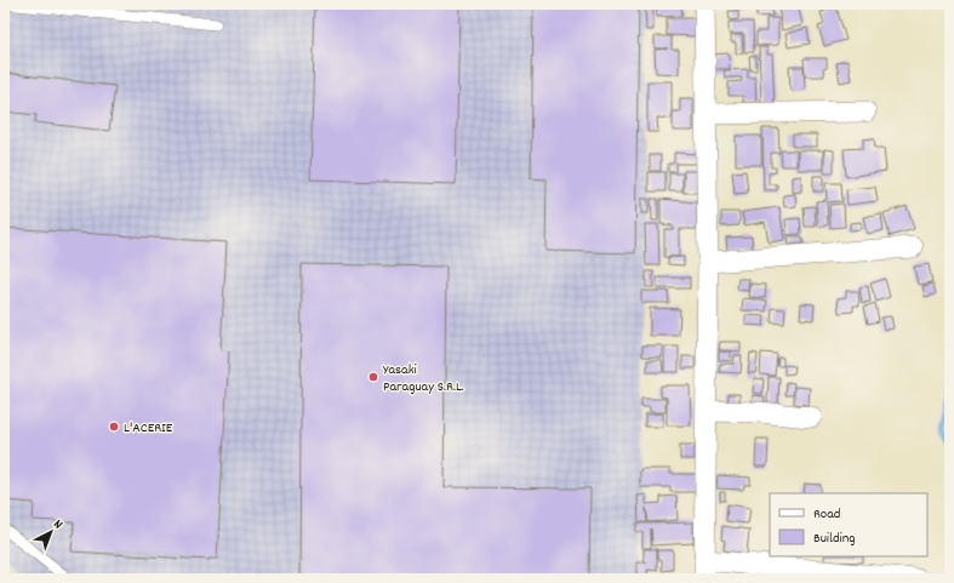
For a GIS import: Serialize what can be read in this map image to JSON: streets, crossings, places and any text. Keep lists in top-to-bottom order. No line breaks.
{"places":["Yasaki Paraguay S.R.L.","L'ACERIE"],"legend":["Road","Building"],"north":"top right"}
